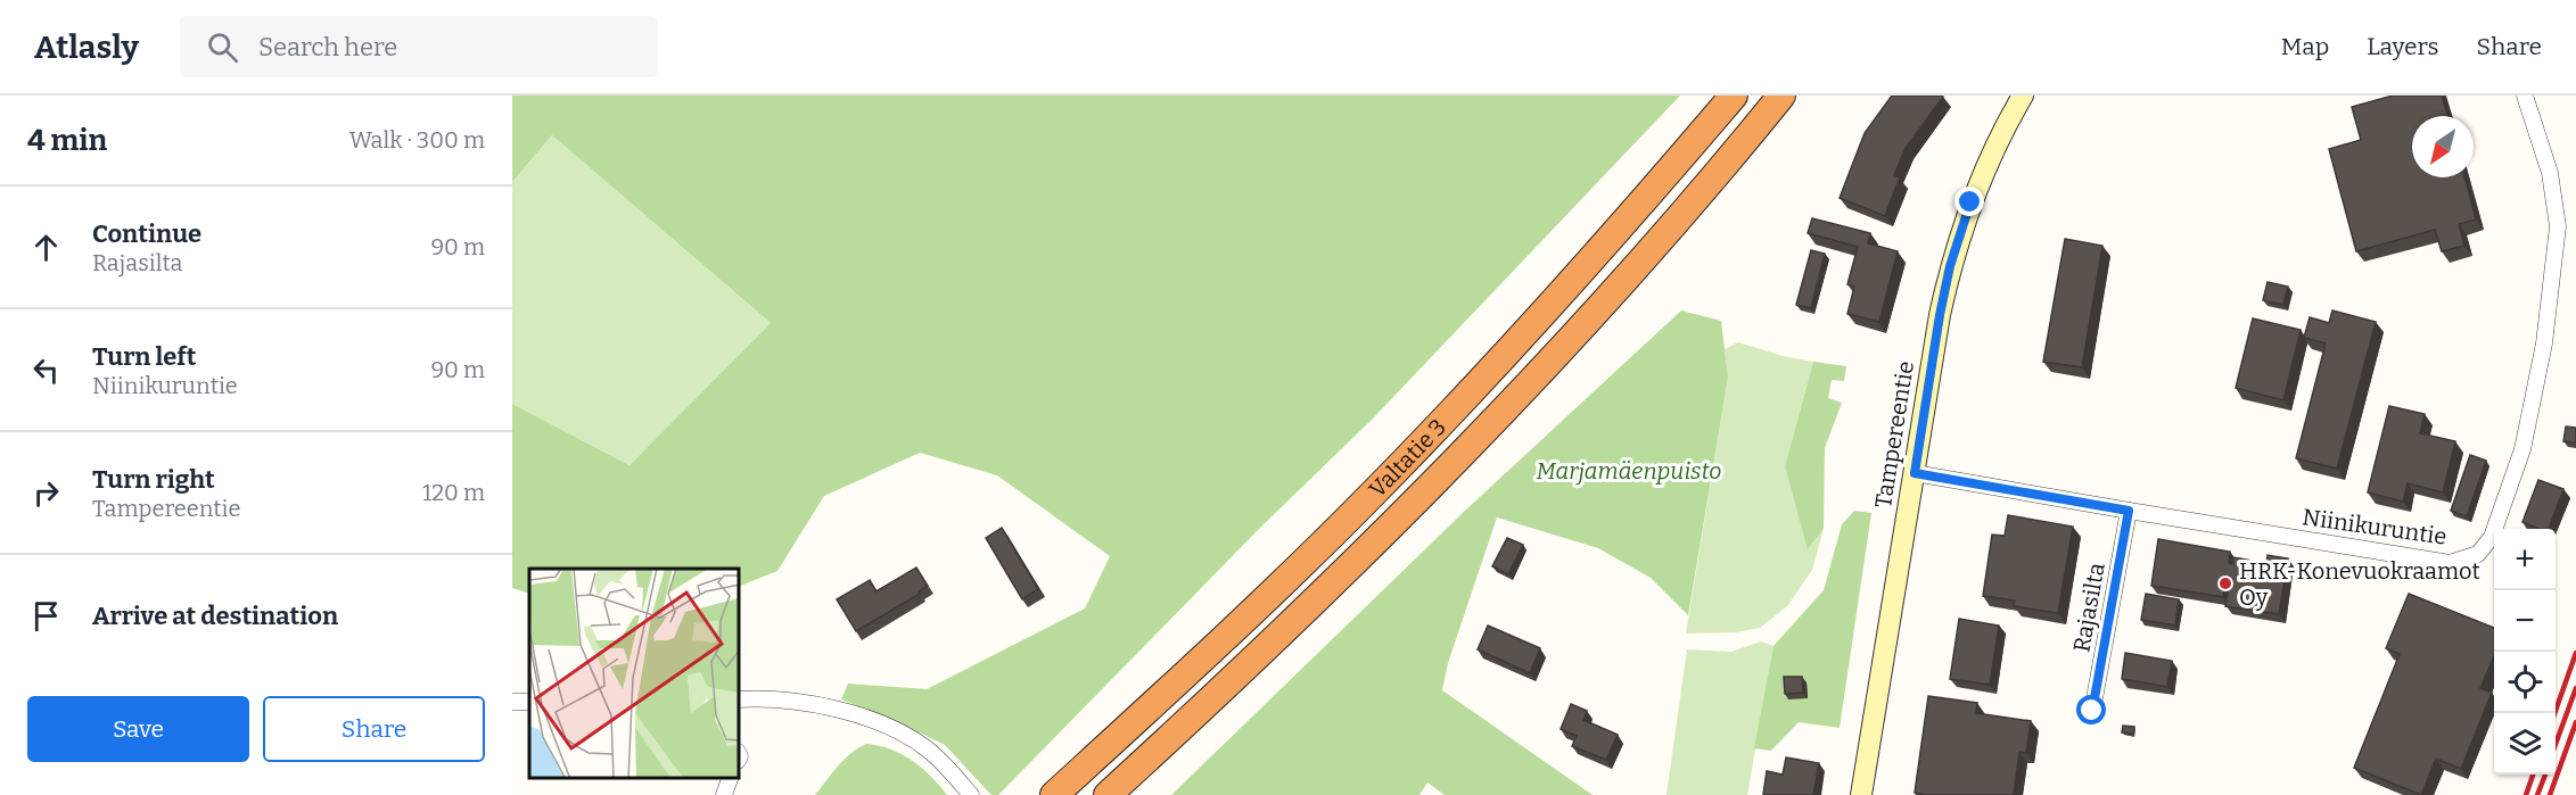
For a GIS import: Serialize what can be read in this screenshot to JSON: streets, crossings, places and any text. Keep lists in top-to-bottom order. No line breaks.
{"streets":{"highway":["Valtatie 3"],"main road":["Tampereentie"],"street":["Niinikuruntie","Rajasilta"]},"crossings":[["Tampereentie","Niinikuruntie"],["Niinikuruntie","Rajasilta"]],"parks":["Marjamäenpuisto"],"places":["HRK-Konevuokraamot Oy"],"north":"bottom left","page":{"header":"Atlasly","search":"Search here","nav":["Map","Layers","Share"],"heading":["4 min","Walk · 300 m"],"list":[["Continue","Rajasilta","90 m"],["Turn left","Niinikuruntie","90 m"],["Turn right","Tampereentie","120 m"],"Arrive at destination"],"map_buttons":["+","−"],"buttons":["Save","Share"]}}
